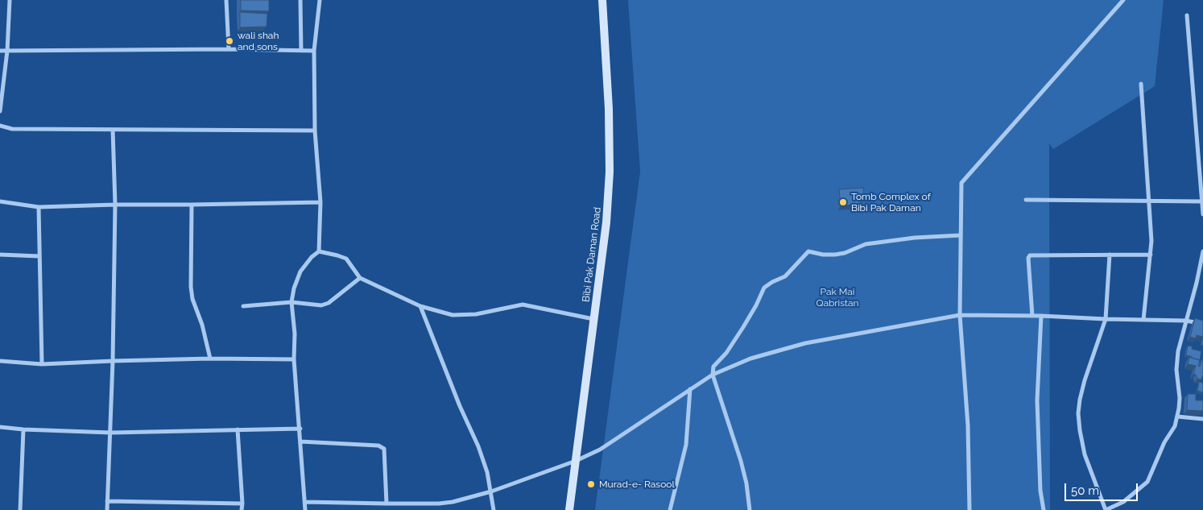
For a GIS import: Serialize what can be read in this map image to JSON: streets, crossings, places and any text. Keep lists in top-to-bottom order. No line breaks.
{"streets":{"street":["Bibi Pak Daman Road"]},"parks":["Pak Mai Qabristan"],"places":["wali shah and sons","Tomb Complex of Bibi Pak Daman","Murad-e- Rasool"],"scale_bar":"50 m"}
